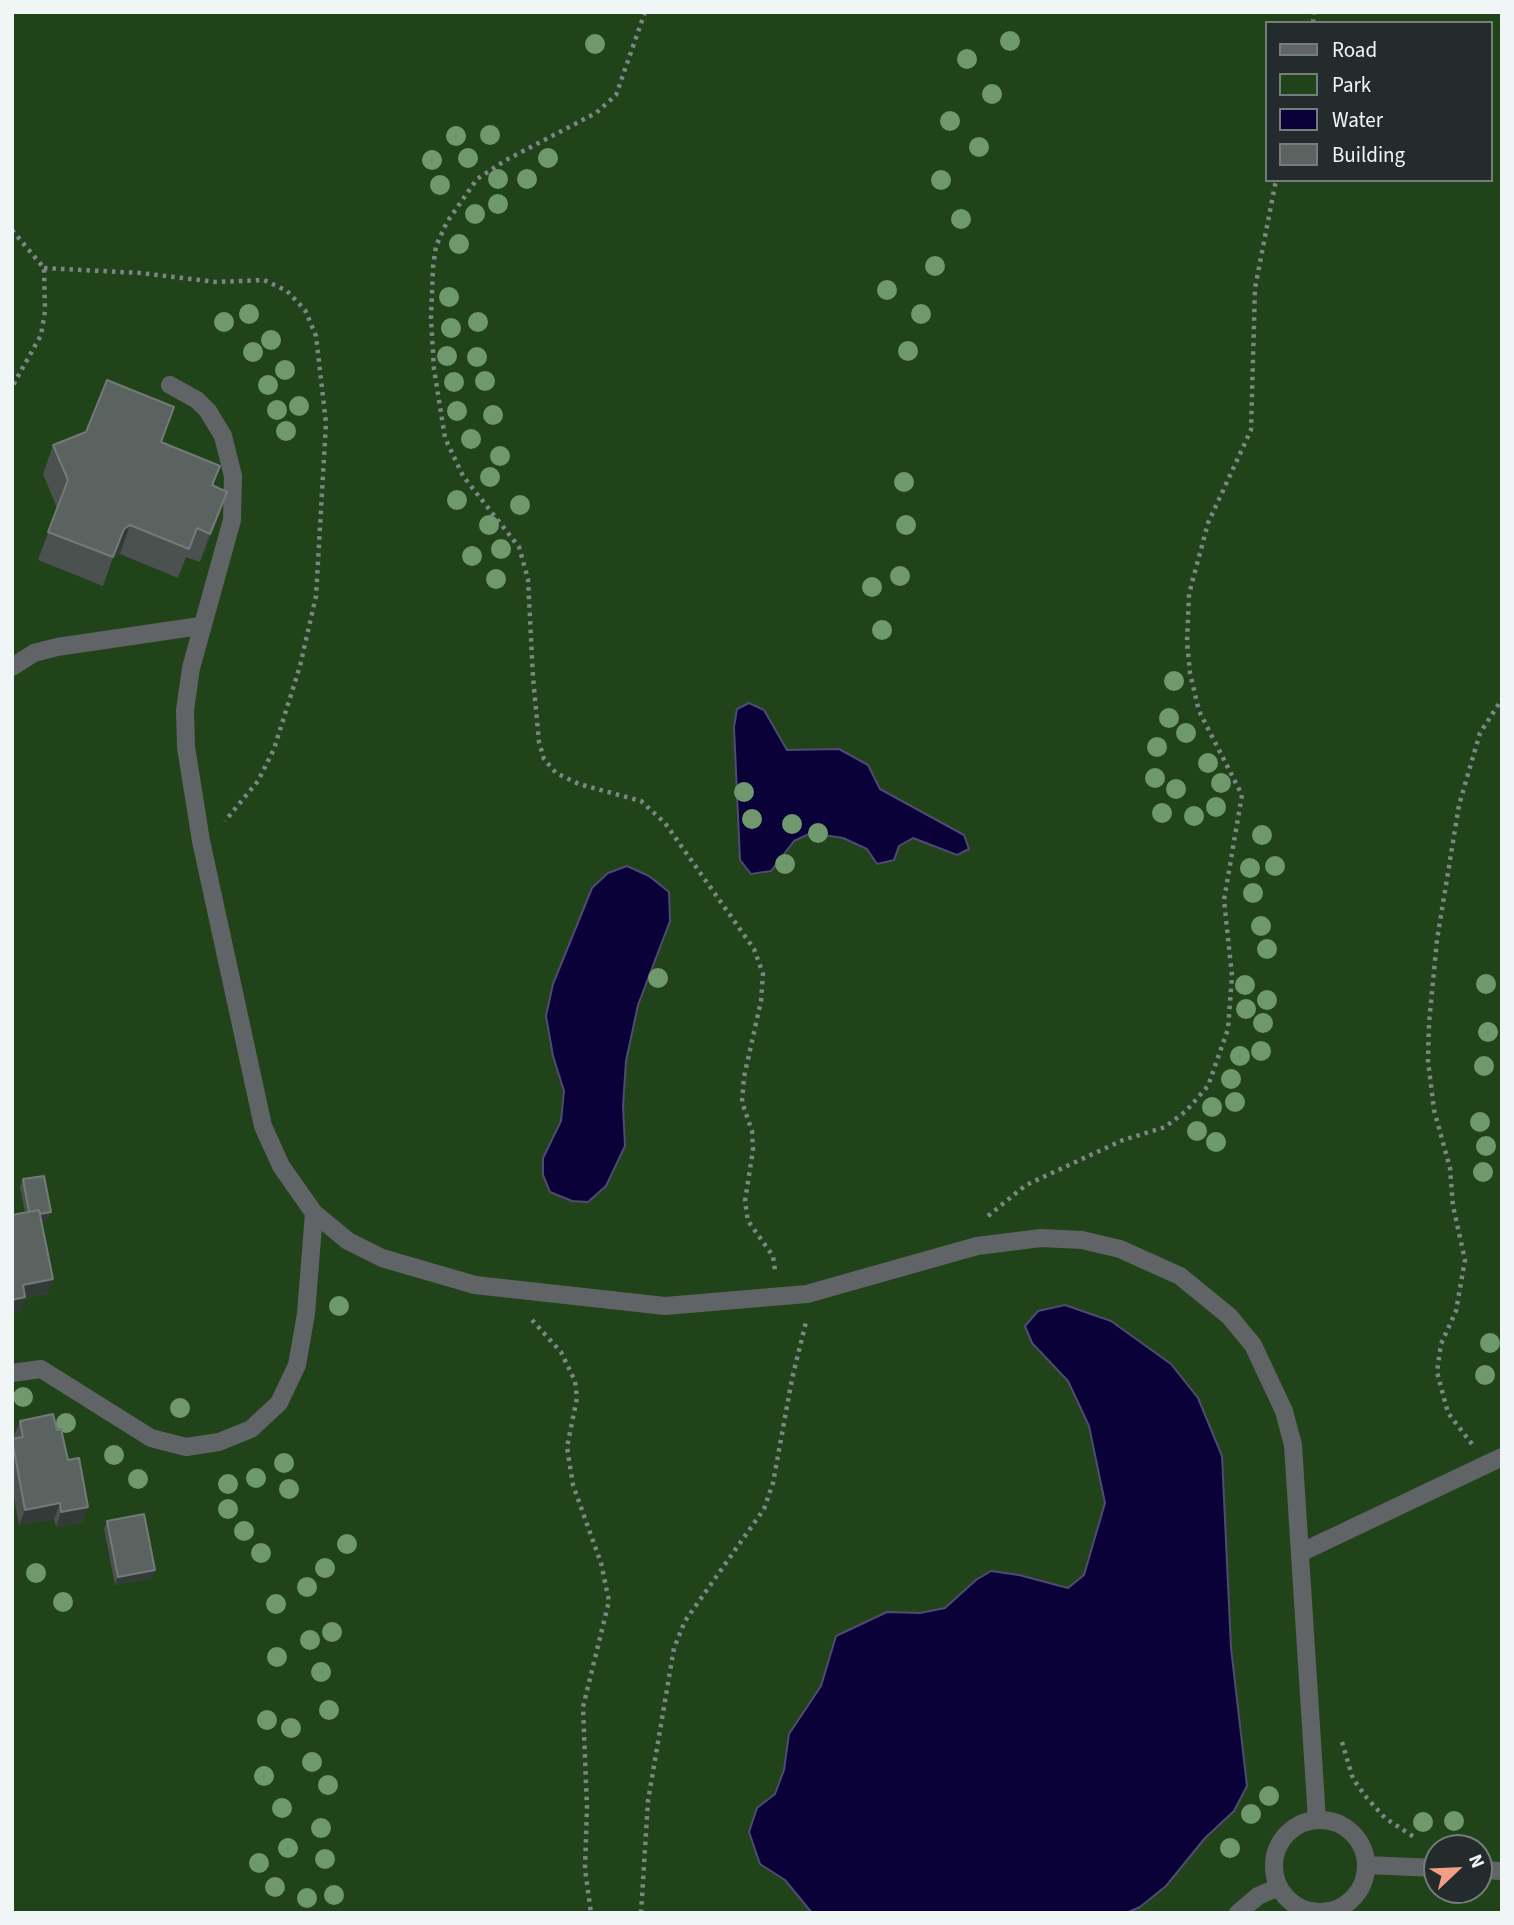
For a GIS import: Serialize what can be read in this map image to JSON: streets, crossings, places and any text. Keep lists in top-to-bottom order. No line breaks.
{"legend":["Road","Park","Water","Building"],"north":"top right"}
